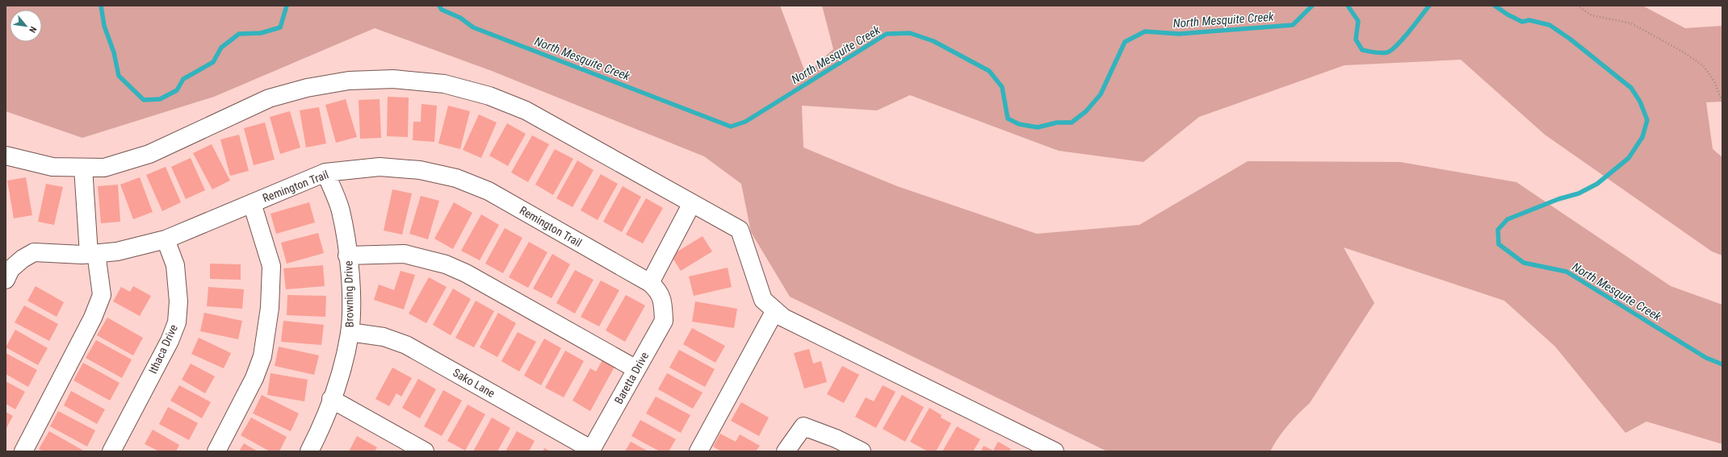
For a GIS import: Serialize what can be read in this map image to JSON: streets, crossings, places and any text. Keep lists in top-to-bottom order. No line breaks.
{"streets":{"street":["Remington Trail","Browning Drive","Ithaca Drive","Baretta Drive","Sako Lane"]},"crossings":[["Remington Trail","Browning Drive"],["Remington Trail","Ithaca Drive"],["Remington Trail","Baretta Drive"],["Browning Drive","Sako Lane"],["Baretta Drive","Sako Lane"]],"water":["North Mesquite Creek"],"north":"bottom right"}
